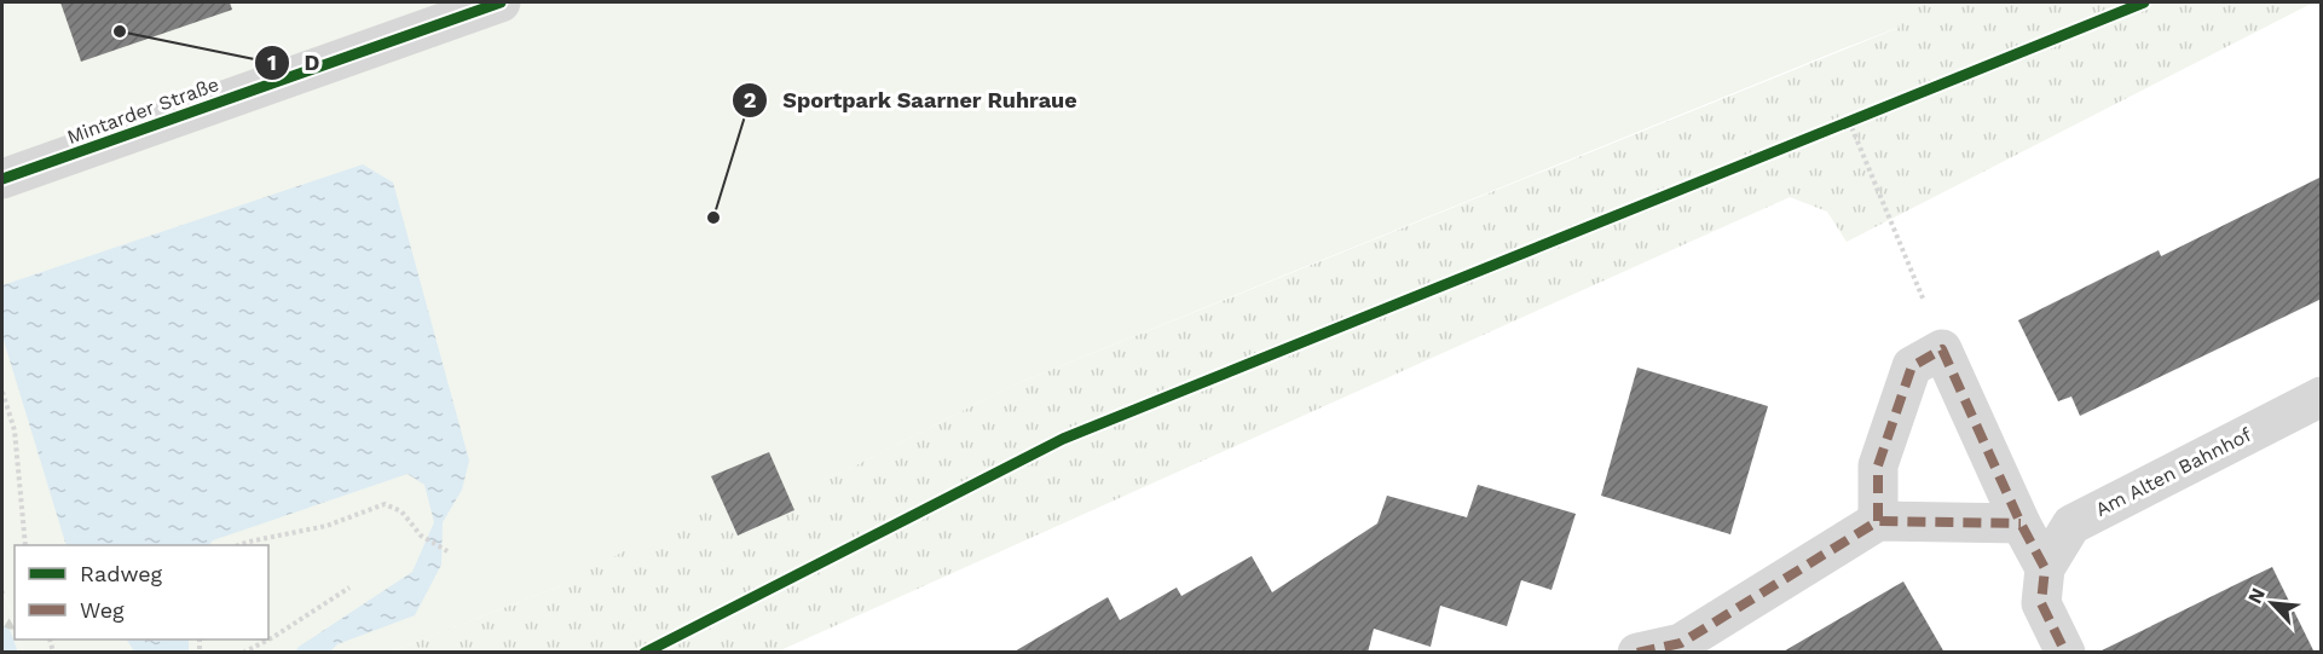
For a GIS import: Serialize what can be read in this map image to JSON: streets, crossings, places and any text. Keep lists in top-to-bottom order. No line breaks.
{"streets":{"street":["Mintarder Straße","Am Alten Bahnhof"]},"places":["D","Sportpark Saarner Ruhraue"],"legend":["Radweg","Weg"],"north":"top left"}
